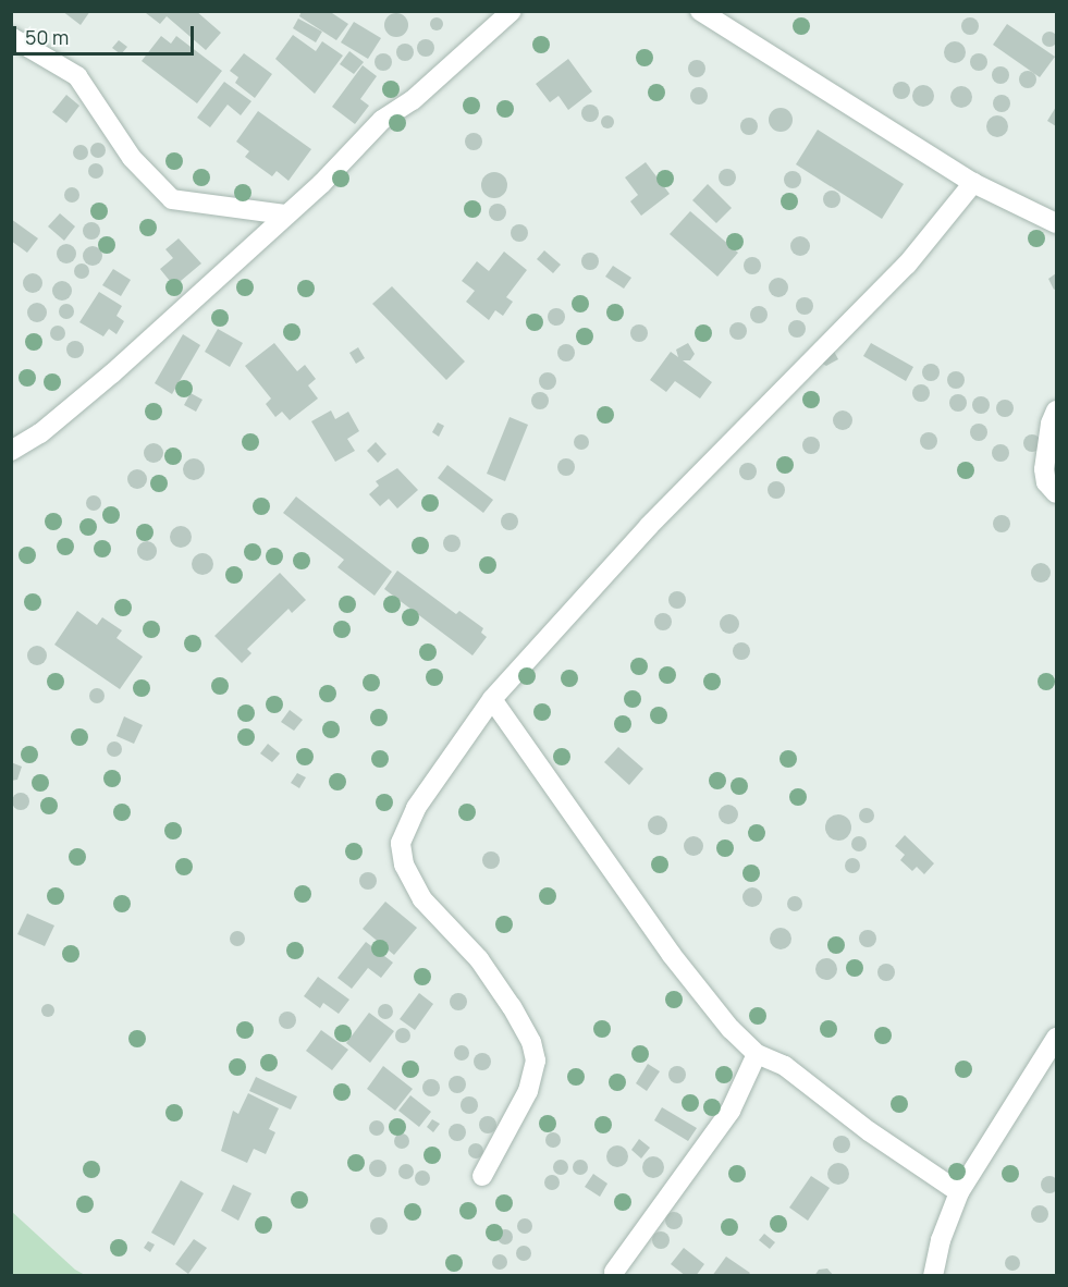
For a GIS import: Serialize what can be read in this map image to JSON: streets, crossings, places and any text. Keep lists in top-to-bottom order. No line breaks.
{"scale_bar":"50 m"}
